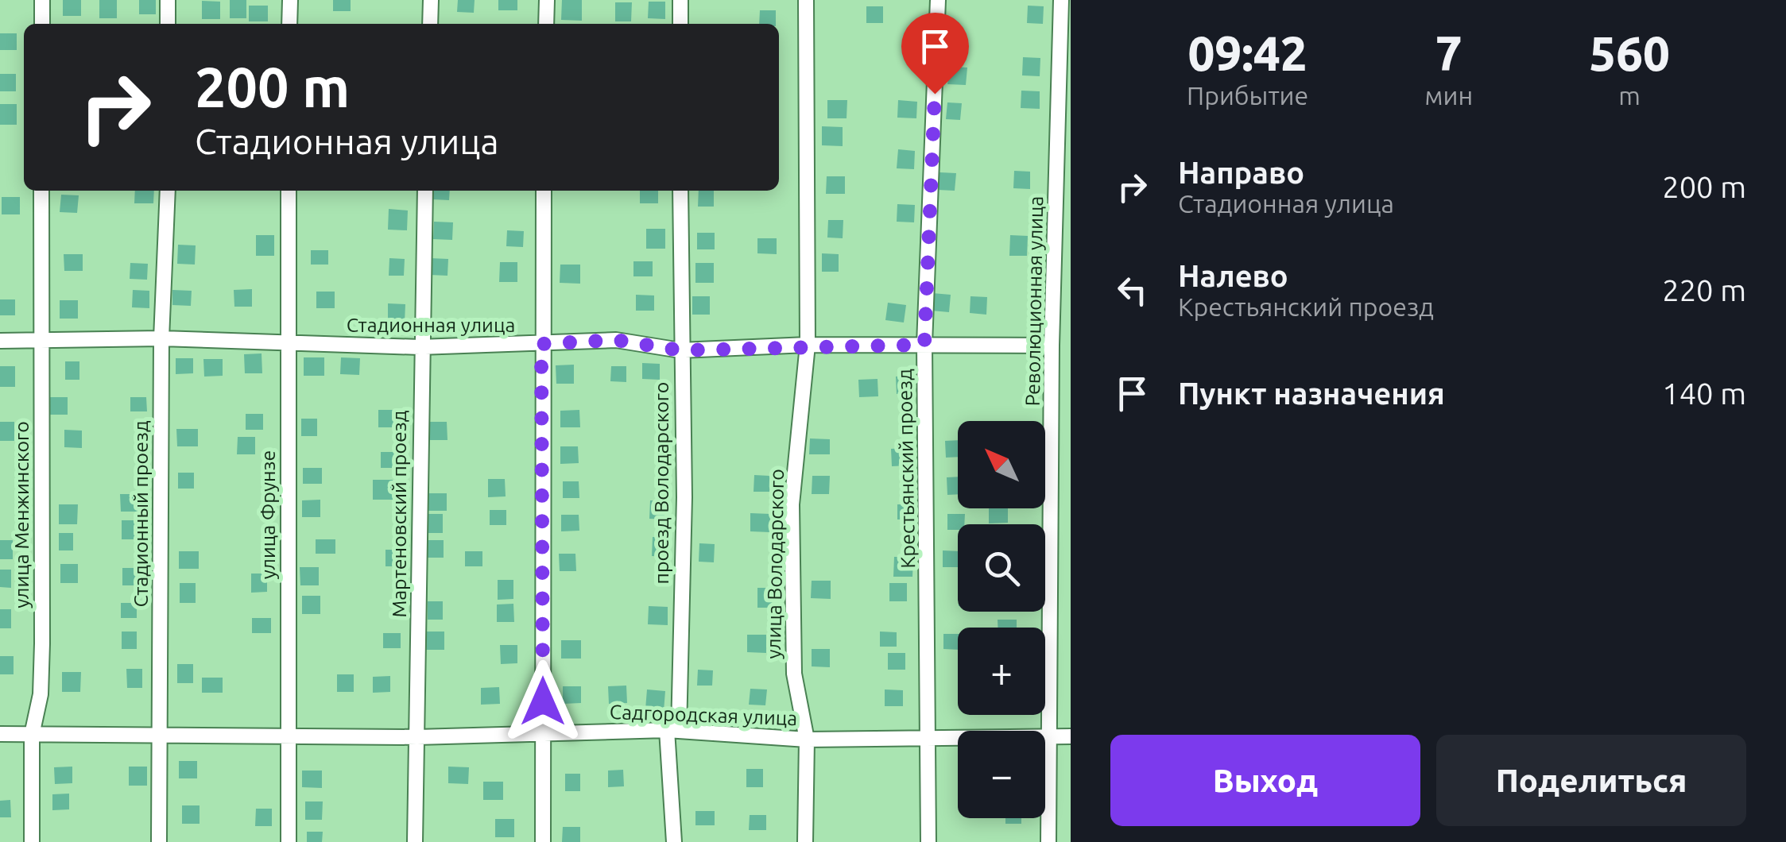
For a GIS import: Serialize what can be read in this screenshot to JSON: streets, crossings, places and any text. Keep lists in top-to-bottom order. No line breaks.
{"streets":{"street":["Революционная улица","Стадионная улица","Крестьянский проезд","проезд Володарского","Стадионный проезд","Мартеновский проезд","улица Менжинского","улица Фрунзе","улица Володарского","Садгородская улица"]},"crossings":[["Революционная улица","Стадионная улица"],["Революционная улица","Садгородская улица"],["Стадионная улица","Крестьянский проезд"],["Стадионная улица","проезд Володарского"],["Стадионная улица","Стадионный проезд"],["Стадионная улица","Мартеновский проезд"],["Стадионная улица","улица Менжинского"],["Стадионная улица","улица Фрунзе"],["Стадионная улица","улица Володарского"],["Крестьянский проезд","Садгородская улица"],["проезд Володарского","Садгородская улица"],["Стадионный проезд","Садгородская улица"],["Мартеновский проезд","Садгородская улица"],["улица Менжинского","Садгородская улица"],["улица Фрунзе","Садгородская улица"],["улица Володарского","Садгородская улица"]],"north":"top left","page":{"eta":["09:42","Прибытие","7","мин","560","m"],"turn":["200 m","Стадионная улица"],"list":[{"name":"Направо","note":"Стадионная улица","value":"200 m"},{"name":"Налево","note":"Крестьянский проезд","value":"220 m"},{"name":"Пункт назначения","value":"140 m"}],"map_buttons":["+","−"],"buttons":["Выход","Поделиться"]}}
